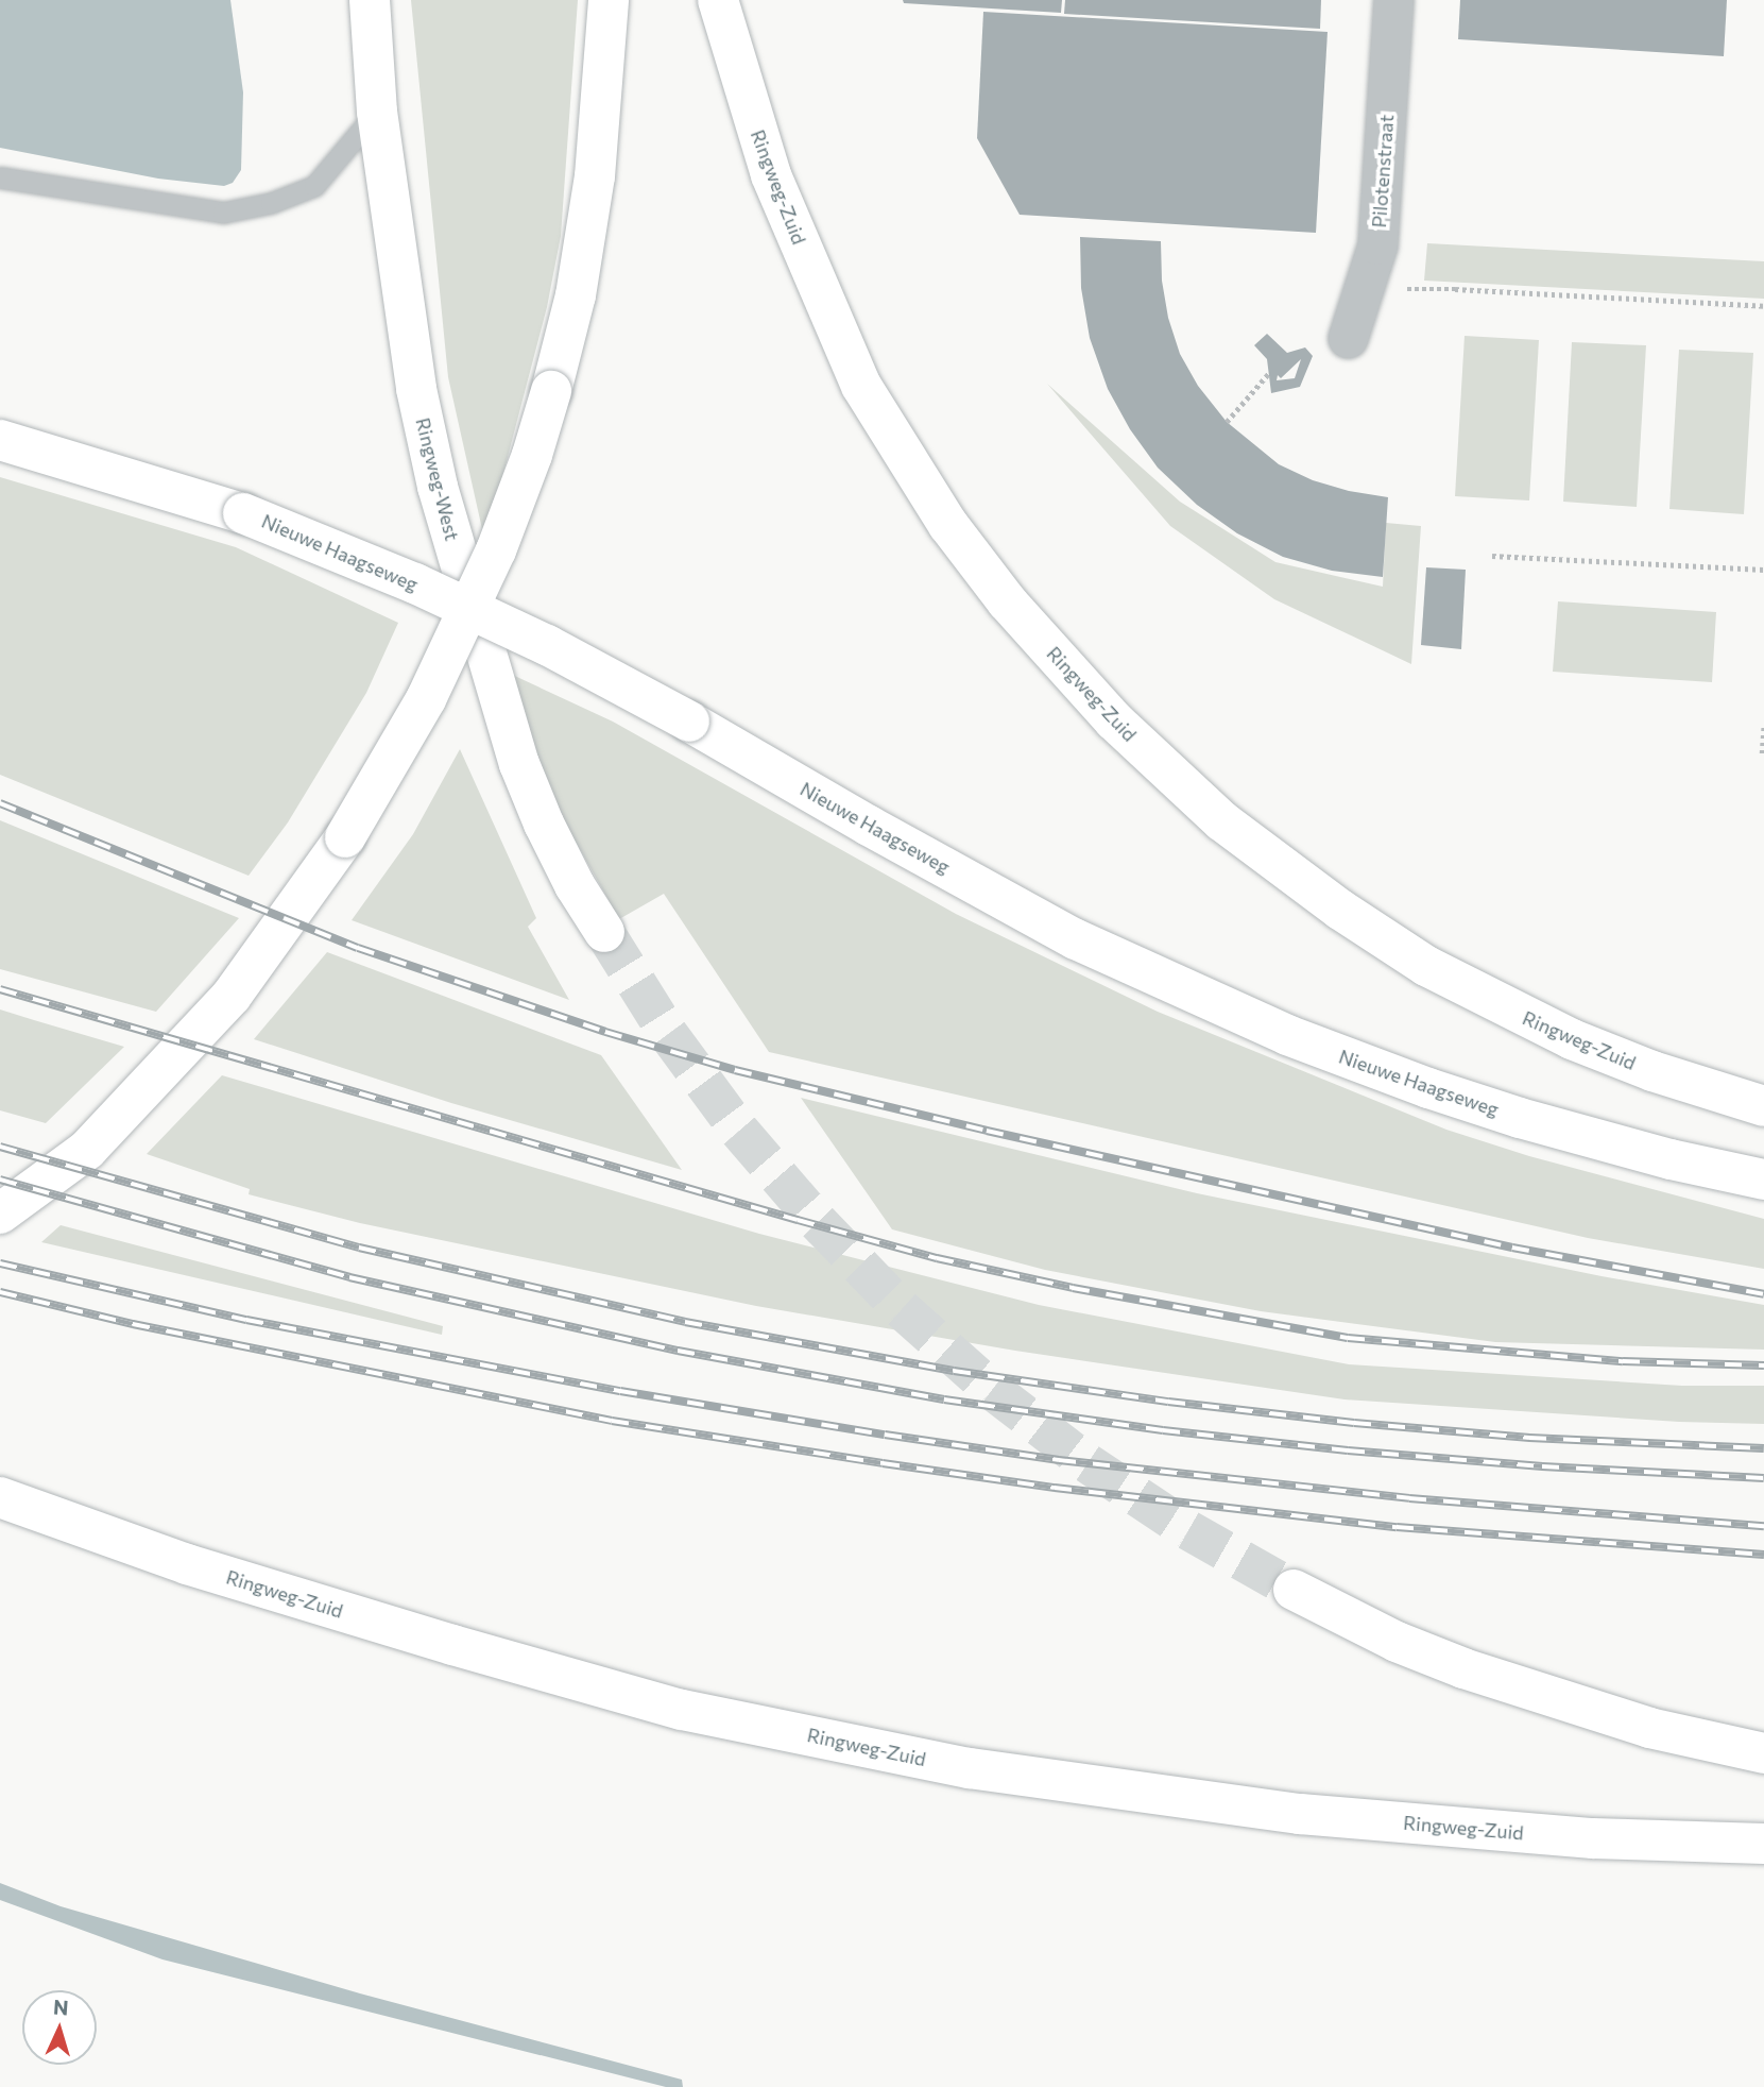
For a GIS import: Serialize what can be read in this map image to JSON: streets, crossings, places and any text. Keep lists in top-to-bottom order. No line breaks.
{"streets":{"highway":["Ringweg-Zuid","Ringweg-West","Nieuwe Haagseweg"],"street":["Pilotenstraat"]},"north":"top"}
